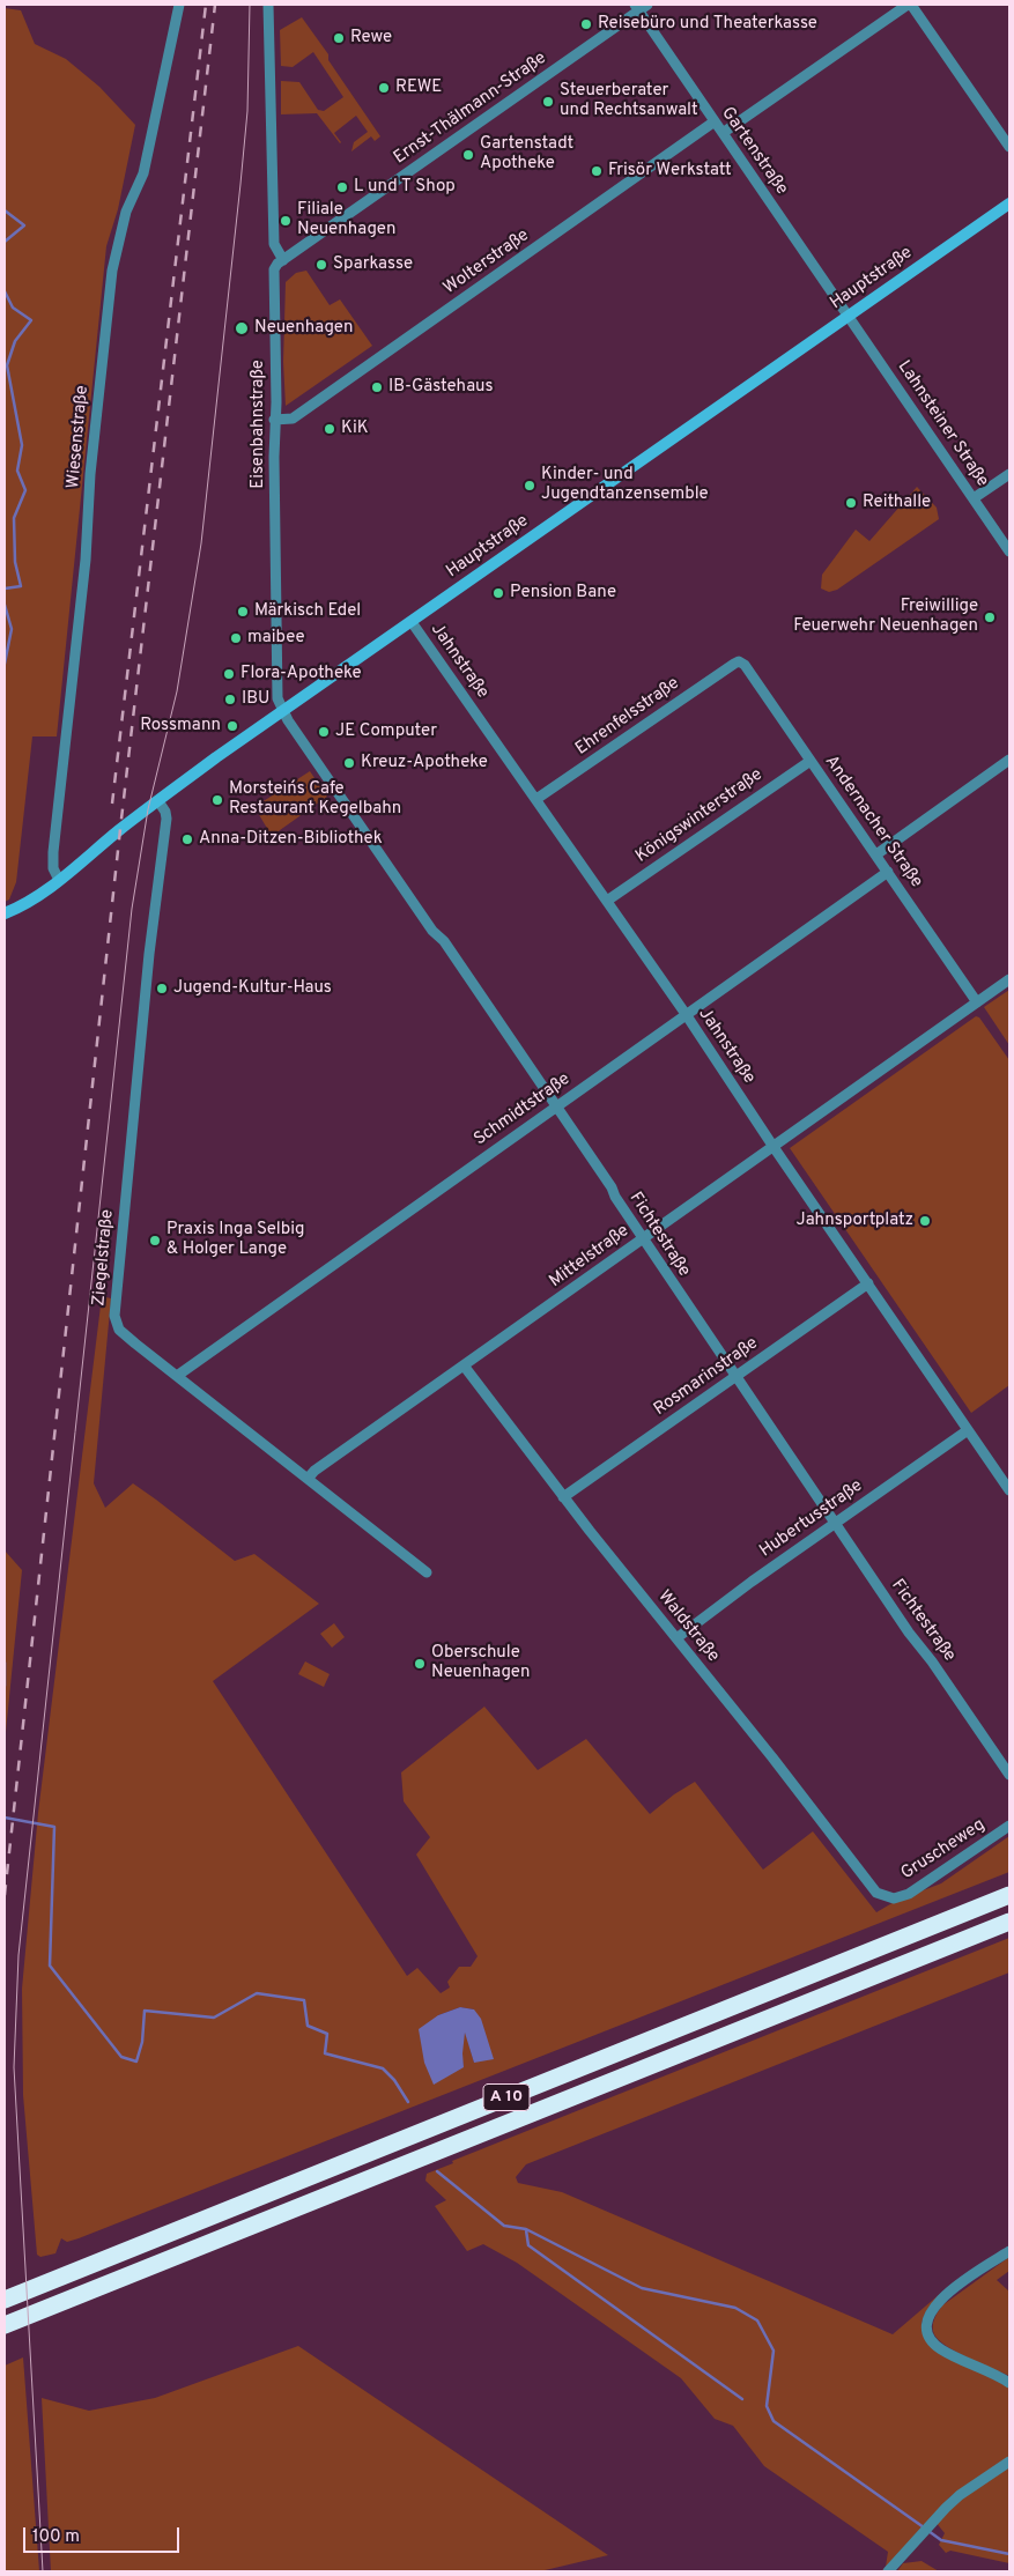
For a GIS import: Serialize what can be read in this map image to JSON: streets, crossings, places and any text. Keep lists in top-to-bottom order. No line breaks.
{"streets":{"highway":["A 10"],"main road":["Hauptstraße"],"street":["Ernst-Thälmann-Straße","Gartenstraße","Wolterstraße","Eisenbahnstraße","Lahnsteiner Straße","Wiesenstraße","Jahnstraße","Ehrenfelsstraße","Königswinterstraße","Andernacher Straße","Schmidtstraße","Fichtestraße","Mittelstraße","Ziegelstraße","Rosmarinstraße","Hubertusstraße","Waldstraße","Gruscheweg"]},"crossings":[["Ernst-Thälmann-Straße","Gartenstraße"],["Ernst-Thälmann-Straße","Eisenbahnstraße"],["Gartenstraße","Wolterstraße"],["Gartenstraße","Hauptstraße"],["Gartenstraße","Lahnsteiner Straße"],["Wolterstraße","Eisenbahnstraße"],["Hauptstraße","Eisenbahnstraße"],["Hauptstraße","Lahnsteiner Straße"],["Hauptstraße","Wiesenstraße"],["Hauptstraße","Jahnstraße"],["Hauptstraße","Fichtestraße"],["Hauptstraße","Ziegelstraße"],["Eisenbahnstraße","Fichtestraße"],["Jahnstraße","Ehrenfelsstraße"],["Jahnstraße","Königswinterstraße"],["Jahnstraße","Schmidtstraße"],["Jahnstraße","Mittelstraße"],["Jahnstraße","Rosmarinstraße"],["Jahnstraße","Hubertusstraße"],["Ehrenfelsstraße","Andernacher Straße"],["Königswinterstraße","Andernacher Straße"],["Andernacher Straße","Schmidtstraße"],["Andernacher Straße","Mittelstraße"],["Schmidtstraße","Fichtestraße"],["Schmidtstraße","Ziegelstraße"],["Fichtestraße","Mittelstraße"],["Fichtestraße","Rosmarinstraße"],["Fichtestraße","Hubertusstraße"],["Mittelstraße","Ziegelstraße"],["Mittelstraße","Waldstraße"],["Rosmarinstraße","Waldstraße"],["Hubertusstraße","Waldstraße"],["Waldstraße","Gruscheweg"]],"places":["Reisebüro und Theaterkasse","Rewe","REWE","Steuerberater und Rechtsanwalt","Gartenstadt Apotheke","Frisör Werkstatt","L und T Shop","Filiale Neuenhagen","Sparkasse","Neuenhagen","IB-Gästehaus","KiK","Kinder- und Jugendtanzensemble","Reithalle","Pension Bane","Märkisch Edel","Freiwillige Feuerwehr Neuenhagen","maibee","Flora-Apotheke","IBU","Rossmann","JE Computer","Kreuz-Apotheke","Morstein´s Cafe Restaurant Kegelbahn","Anna-Ditzen-Bibliothek","Jugend-Kultur-Haus","Jahnsportplatz","Praxis Inga Selbig & Holger Lange","Oberschule Neuenhagen"],"scale_bar":"100 m"}
